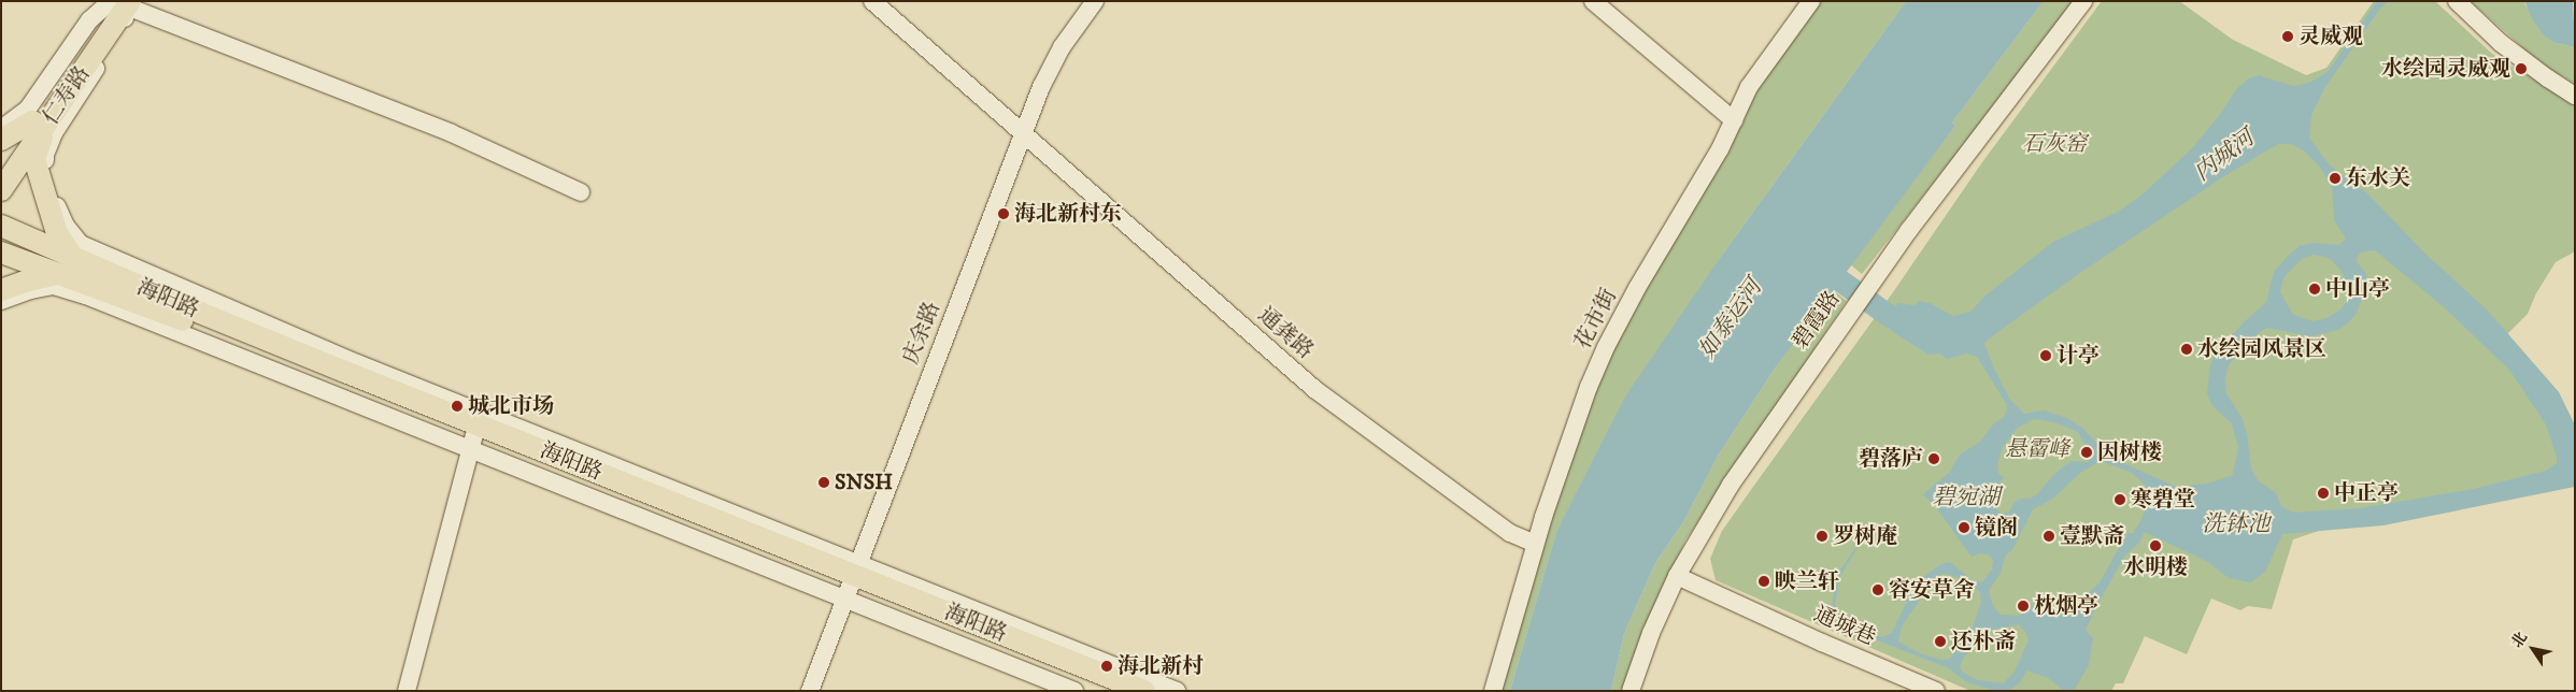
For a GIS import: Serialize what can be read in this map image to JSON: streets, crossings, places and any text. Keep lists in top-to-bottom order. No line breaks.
{"streets":{"main road":["仁寿路","海阳路"],"street":["花市街","碧霞路","庆余路","通龚路","通城巷"]},"crossings":[["海阳路","庆余路"],["花市街","通龚路"],["碧霞路","通城巷"],["庆余路","通龚路"]],"water":["内城河","如泰运河","碧宛湖","洗钵池"],"parks":["石灰窑","悬霤峰"],"places":["灵威观","水绘园灵威观","东水关","海北新村东","中山亭","水绘园风景区","计亭","城北市场","因树楼","碧落庐","SNSH","中正亭","寒碧堂","镜阁","罗树庵","壹默斋","水明楼","映兰轩","容安草舍","枕烟亭","还朴斋","海北新村"],"north":"top left"}
